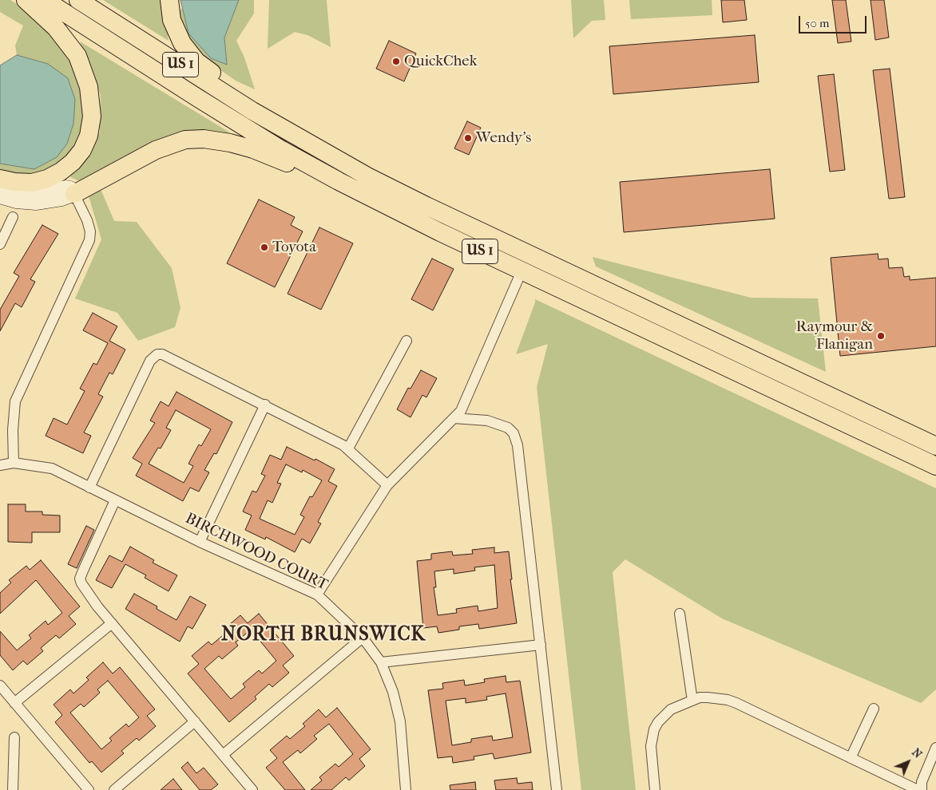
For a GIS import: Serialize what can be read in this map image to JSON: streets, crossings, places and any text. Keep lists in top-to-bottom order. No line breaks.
{"streets":{"highway":["US 1"],"street":["BIRCHWOOD COURT"]},"districts":["NORTH BRUNSWICK"],"places":["QuickChek","Wendy's","Toyota","Raymour & Flanigan"],"scale_bar":"50 m","north":"top right"}
